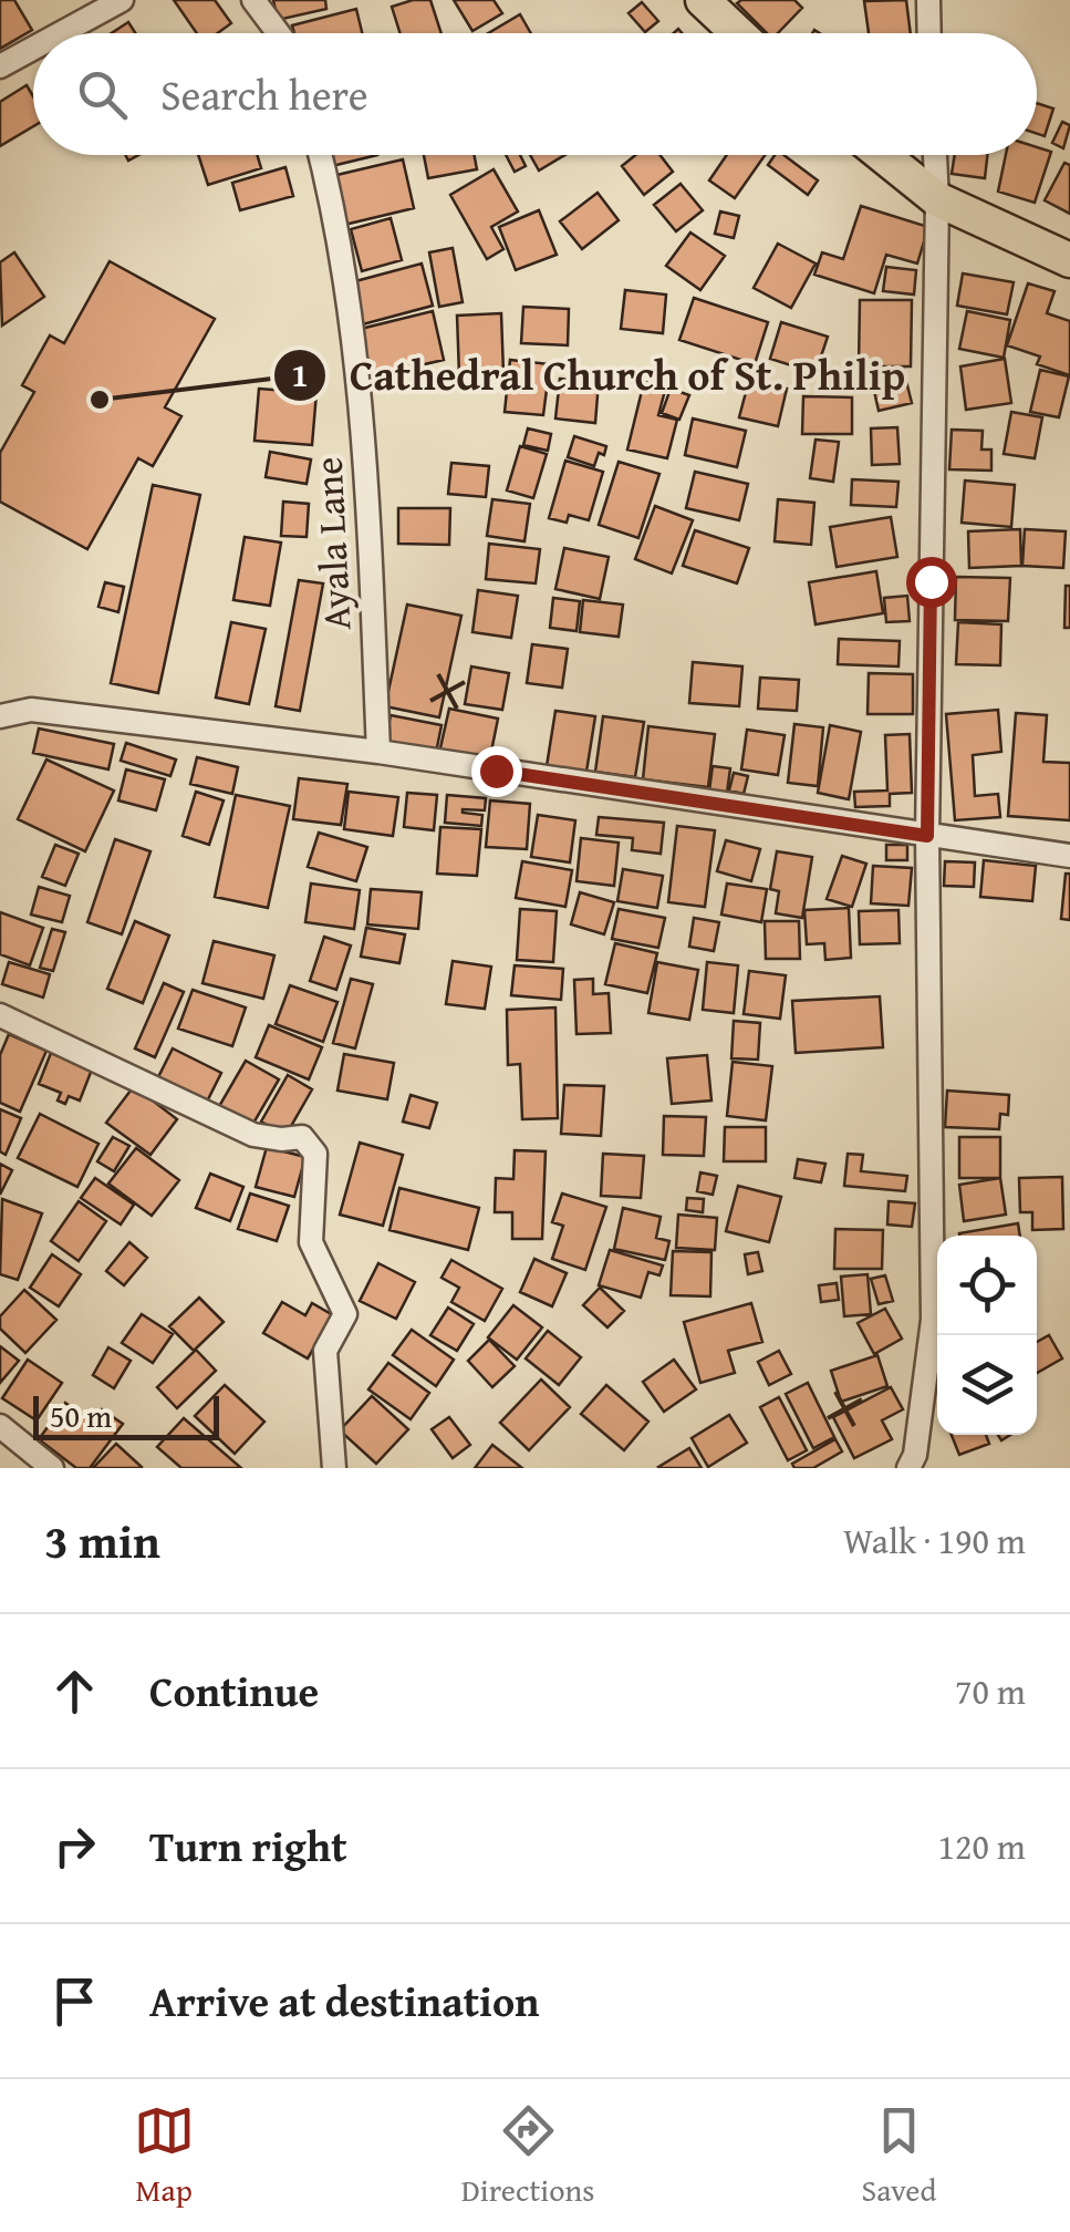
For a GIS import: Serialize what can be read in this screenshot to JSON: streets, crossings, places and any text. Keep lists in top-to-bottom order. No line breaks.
{"streets":{"street":["Ayala Lane"]},"places":["Cathedral Church of St. Philip"],"scale_bar":"50 m","page":{"search":"Search here","scale":"50 m","heading":["3 min","Walk · 190 m"],"list":[["Continue","70 m"],["Turn right","120 m"],"Arrive at destination"],"nav":["Map","Directions","Saved"]}}
